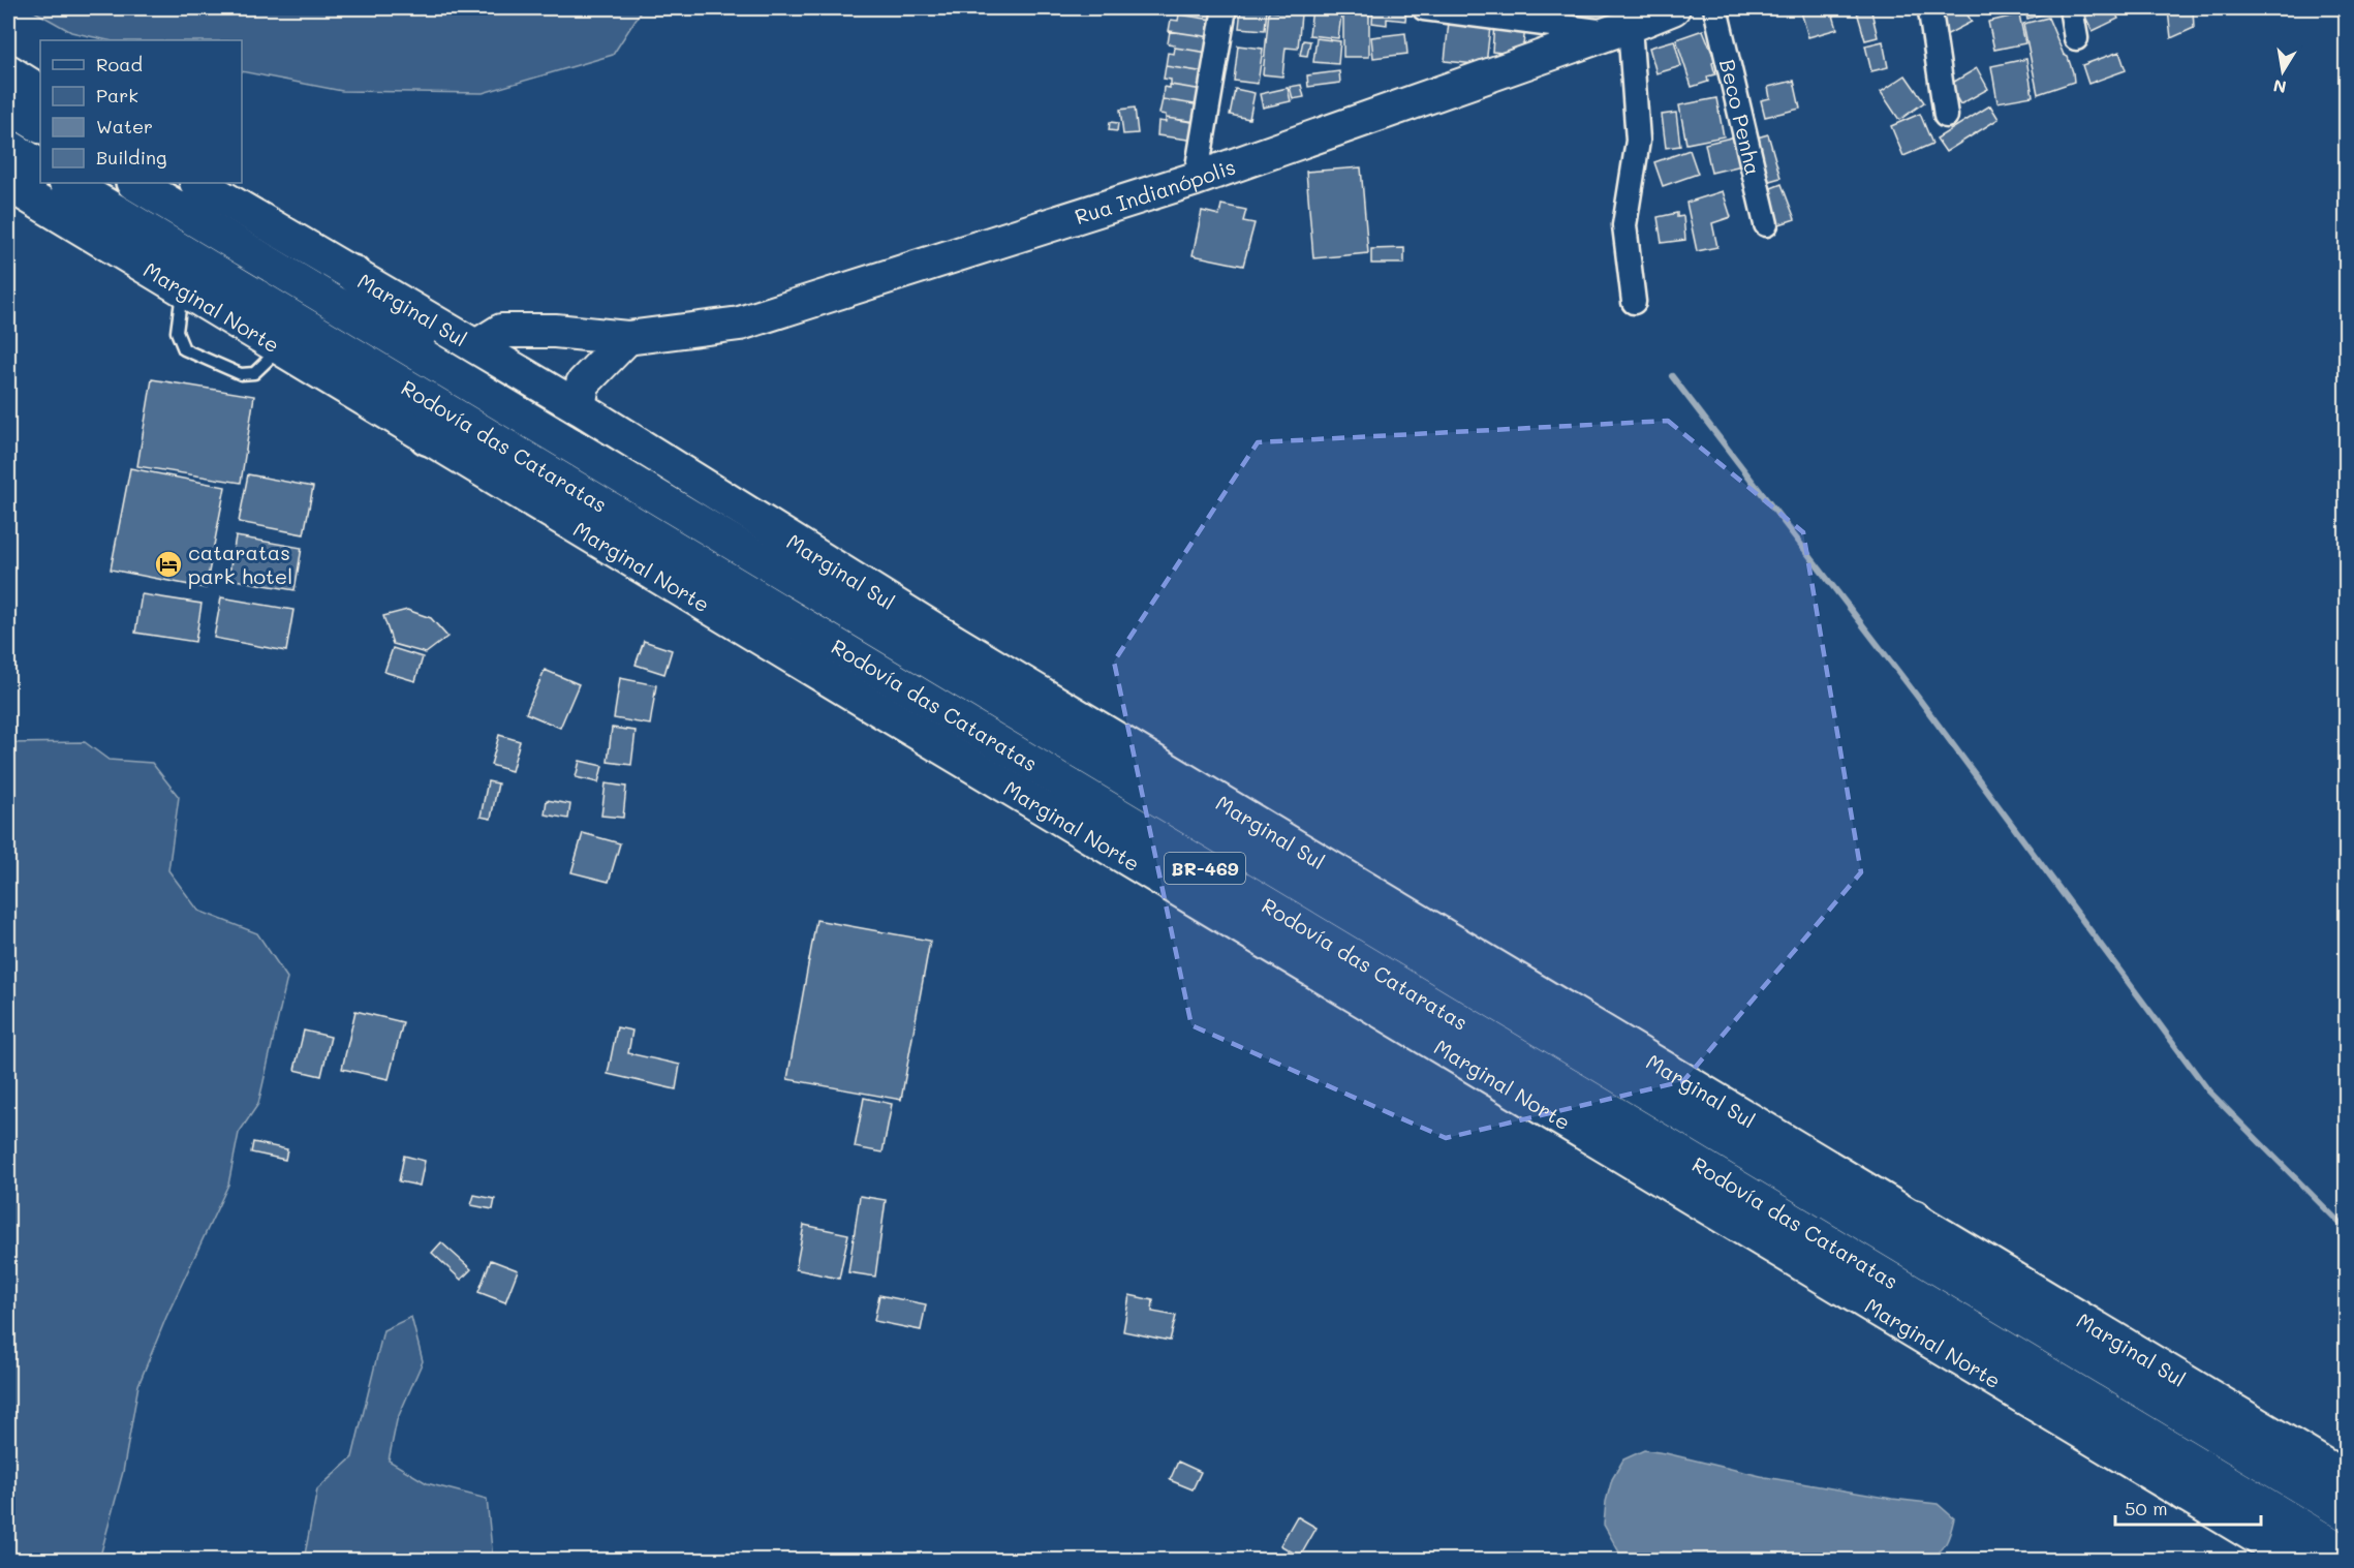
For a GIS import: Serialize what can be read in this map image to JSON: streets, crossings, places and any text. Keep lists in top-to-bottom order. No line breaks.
{"streets":{"highway":["Rodovía das Cataratas","BR-469"],"street":["Beco Penha","Rua Indianópolis","Marginal Norte","Marginal Sul"]},"crossings":[["Rua Indianópolis","Marginal Sul"]],"places":{"hotel":["cataratas park hotel"]},"legend":["Road","Park","Water","Building"],"scale_bar":"50 m","north":"bottom"}
